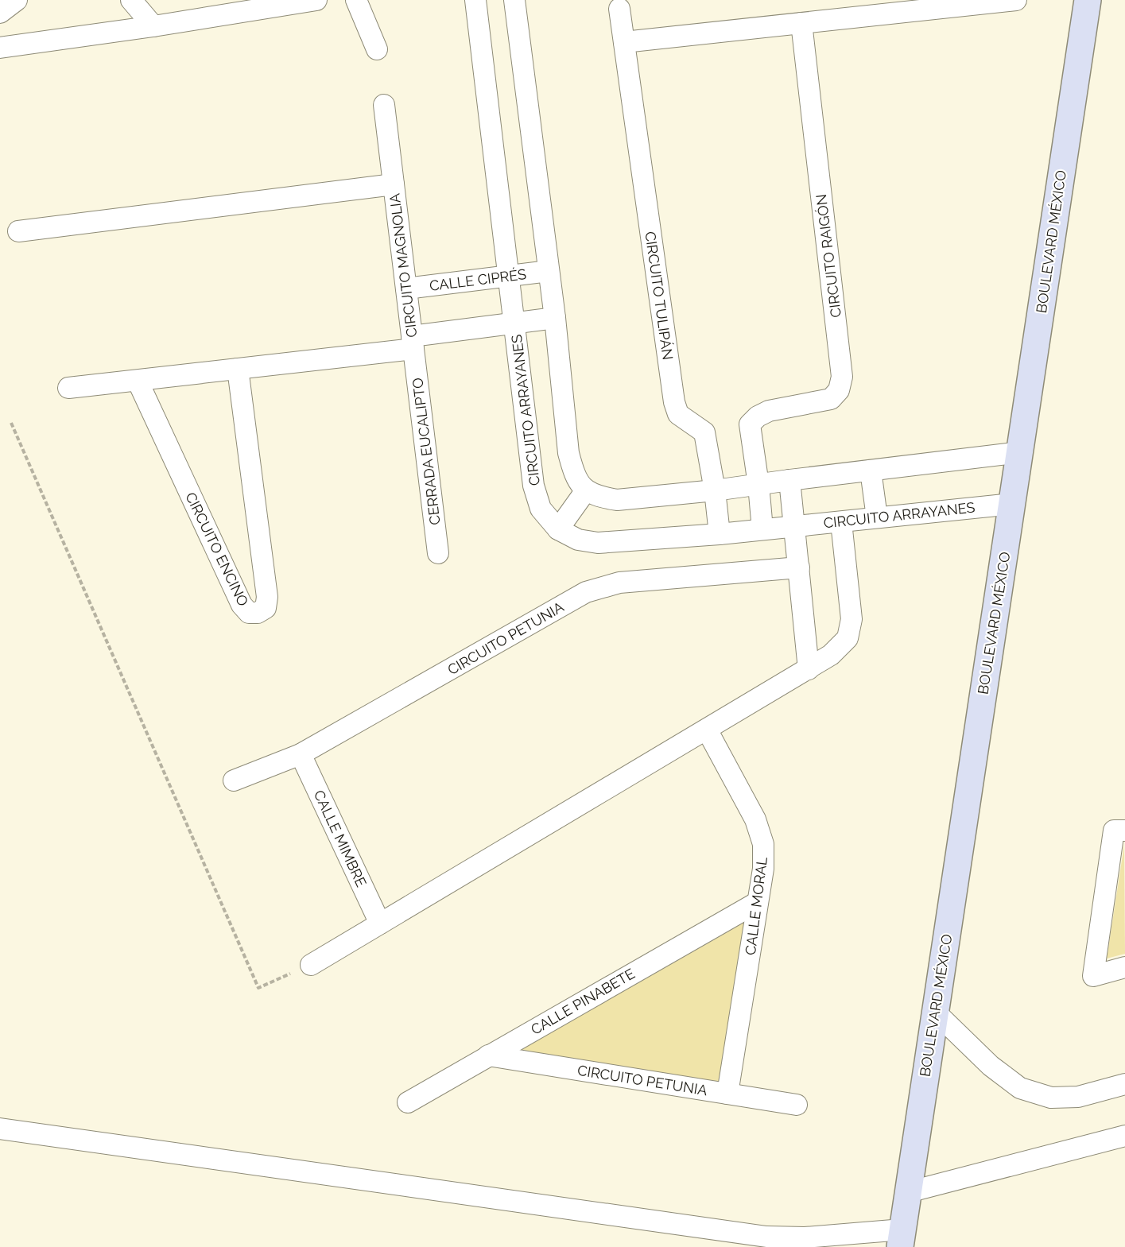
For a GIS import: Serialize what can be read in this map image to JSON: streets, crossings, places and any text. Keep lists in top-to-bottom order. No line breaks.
{"streets":{"main road":["BOULEVARD MÉXICO"],"street":["CIRCUITO RAIGÓN","CIRCUITO MAGNOLIA","CALLE CIPRÉS","CIRCUITO TULIPÁN","CIRCUITO ARRAYANES","CERRADA EUCALIPTO","CIRCUITO ENCINO","CIRCUITO PETUNIA","CALLE MIMBRE","CALLE MORAL","CALLE PINABETE"]},"crossings":[["BOULEVARD MÉXICO","CIRCUITO ARRAYANES"],["CIRCUITO MAGNOLIA","CALLE CIPRÉS"],["CIRCUITO MAGNOLIA","CERRADA EUCALIPTO"],["CIRCUITO MAGNOLIA","CIRCUITO ENCINO"],["CALLE CIPRÉS","CIRCUITO ARRAYANES"],["CIRCUITO TULIPÁN","CIRCUITO ARRAYANES"],["CIRCUITO PETUNIA","CALLE MIMBRE"],["CIRCUITO PETUNIA","CALLE MORAL"],["CIRCUITO PETUNIA","CALLE PINABETE"],["CALLE MORAL","CALLE PINABETE"]]}
